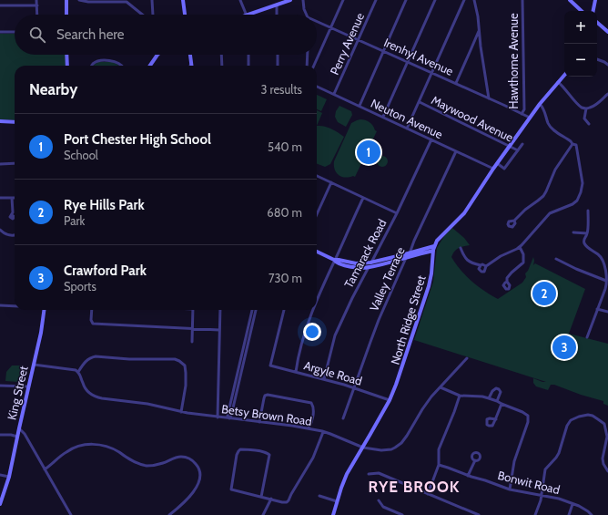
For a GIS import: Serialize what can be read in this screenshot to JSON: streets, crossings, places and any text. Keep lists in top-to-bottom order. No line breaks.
{"streets":{"street":["Perry Avenue","Irenhyl Avenue","Hawthorne Avenue","Neuton Avenue","Maywood Avenue","Tamarack Road","Valley Terrace","North Ridge Street","Argyle Road","King Street","Betsy Brown Road","Bonwit Road"]},"crossings":[["Perry Avenue","Irenhyl Avenue"],["Perry Avenue","Neuton Avenue"],["Irenhyl Avenue","Hawthorne Avenue"],["Hawthorne Avenue","North Ridge Street"],["Neuton Avenue","Tamarack Road"],["Neuton Avenue","Valley Terrace"],["Neuton Avenue","North Ridge Street"],["Maywood Avenue","North Ridge Street"],["Tamarack Road","Argyle Road"],["Valley Terrace","Argyle Road"],["North Ridge Street","Argyle Road"],["North Ridge Street","Betsy Brown Road"]],"districts":["RYE BROOK"],"page":{"map_buttons":["+","−"],"search":"Search here","heading":["Nearby","3 results"],"list":[{"mark":"1","name":"Port Chester High School","note":"School","value":"540 m"},{"mark":"2","name":"Rye Hills Park","note":"Park","value":"680 m"},{"mark":"3","name":"Crawford Park","note":"Sports","value":"730 m"}],"pins":["1","2","3"]}}
